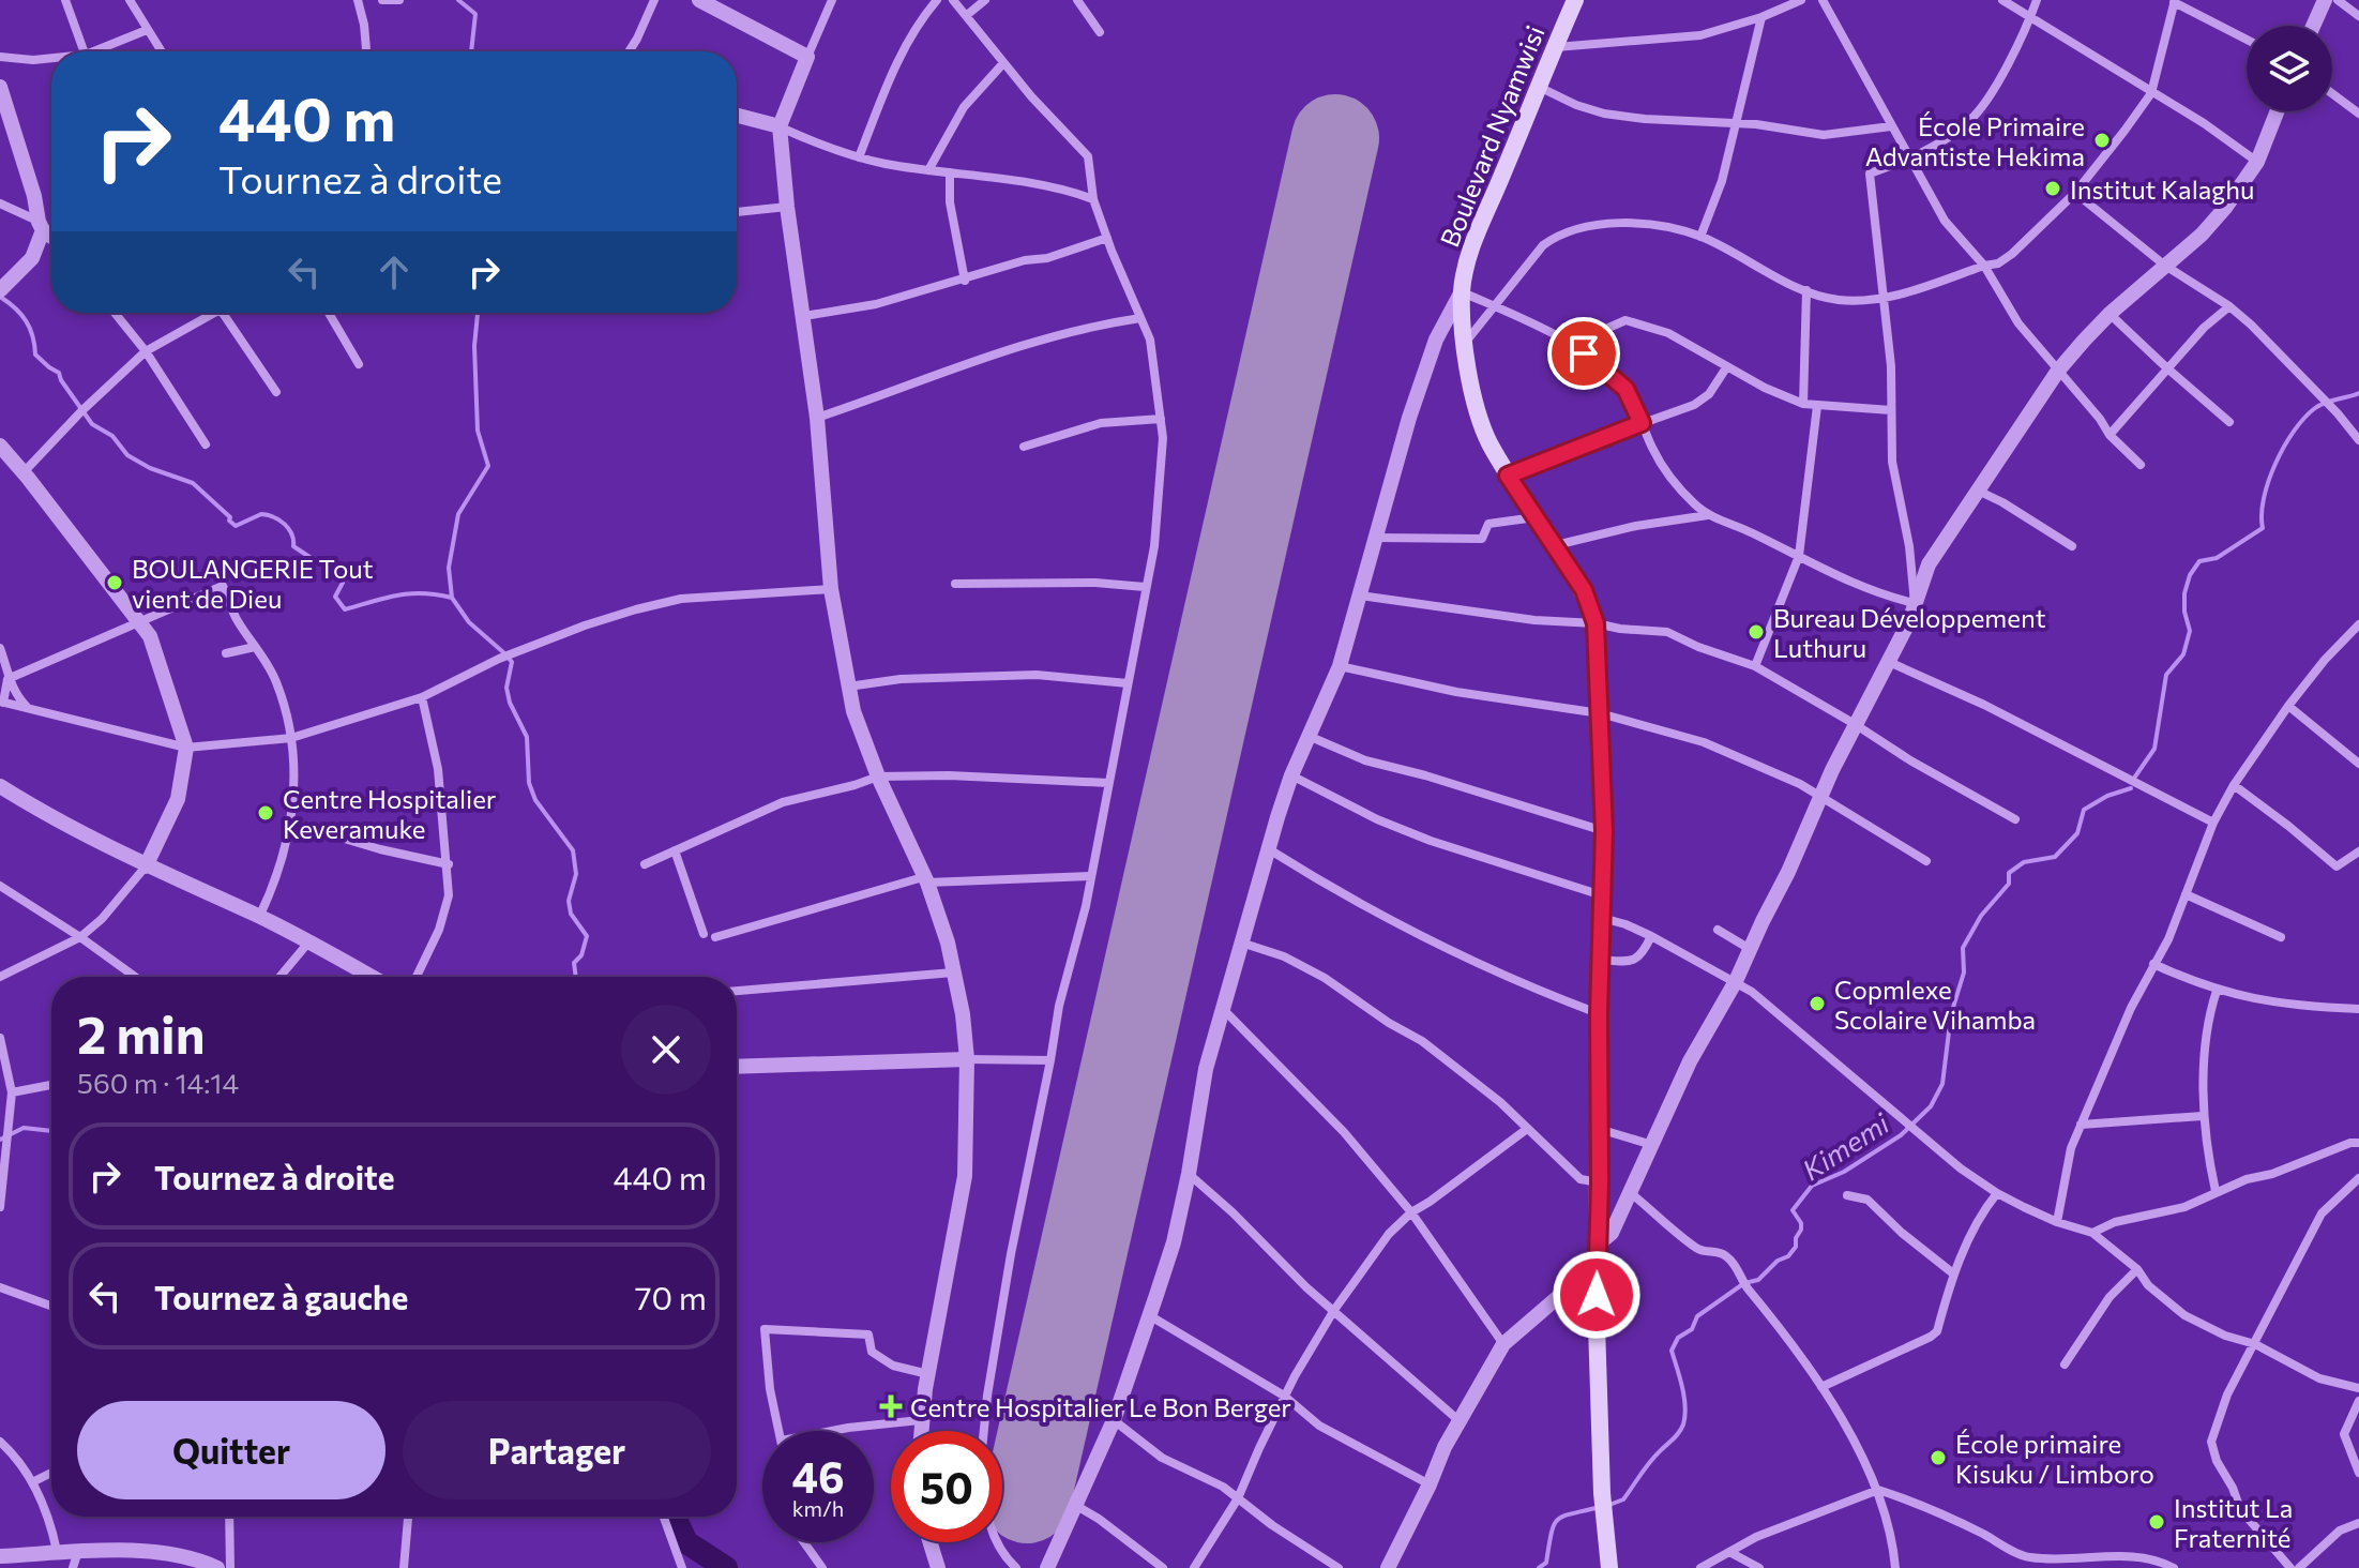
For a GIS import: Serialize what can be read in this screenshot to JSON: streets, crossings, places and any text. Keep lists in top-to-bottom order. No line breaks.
{"streets":{"main road":["Boulevard Nyamwisi"]},"water":["Kimemi"],"places":{"other":["École Primaire Advantiste Hekima","Institut Kalaghu","BOULANGERIE Tout vient de Dieu","Bureau Développement Luthuru","Centre Hospitalier Keveramuke","Copmlexe Scolaire Vihamba","École primaire Kisuku / Limboro","Institut La Fraternité"],"health":["Centre Hospitalier Le Bon Berger"]},"page":{"turn":["440 m","Tournez à droite"],"heading":["2 min","560 m · 14:14"],"list":[{"name":"Tournez à droite","value":"440 m"},{"name":"Tournez à gauche","value":"70 m"}],"buttons":["Quitter","Partager"],"speed":"46 km/h","limit":"50"}}
